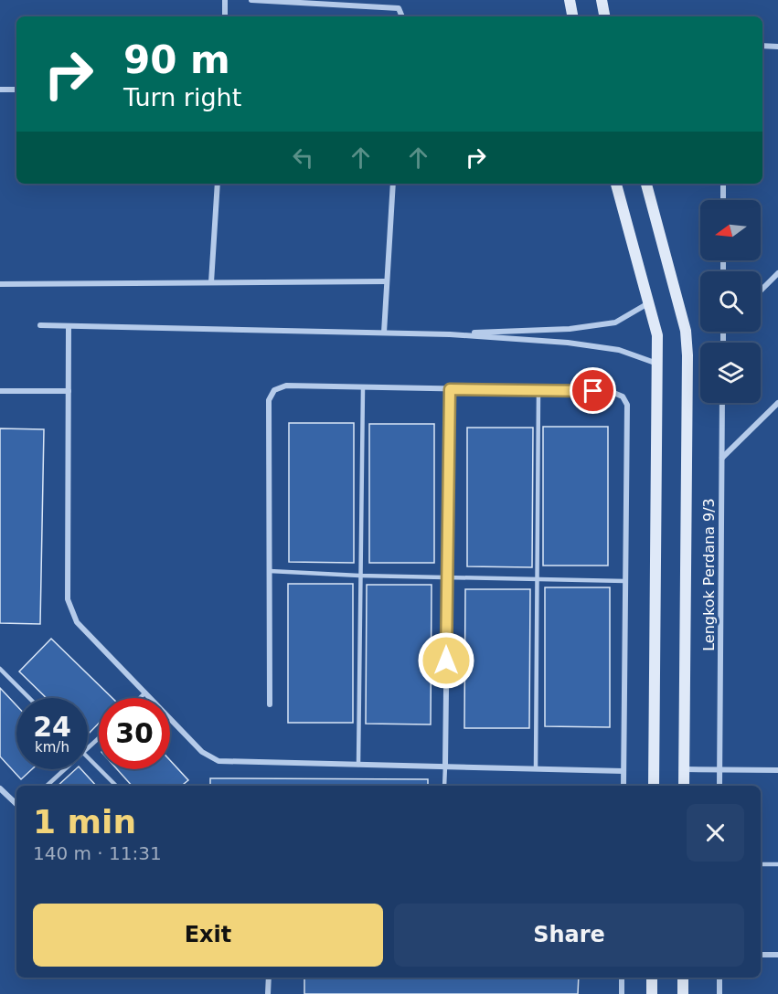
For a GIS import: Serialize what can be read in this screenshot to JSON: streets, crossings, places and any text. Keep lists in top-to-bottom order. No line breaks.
{"streets":{"street":["Lengkok Perdana 9/3"]},"north":"left","page":{"turn":["90 m","Turn right"],"speed":"24 km/h","limit":"30","heading":["1 min","140 m · 11:31"],"buttons":["Exit","Share"]}}
